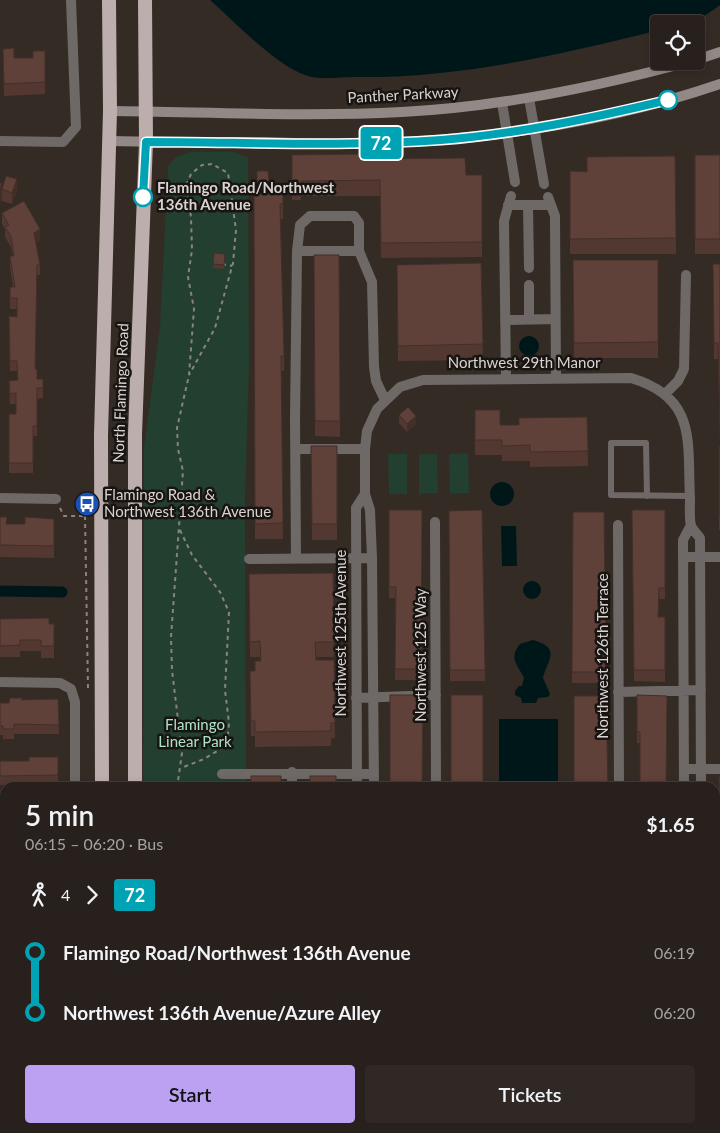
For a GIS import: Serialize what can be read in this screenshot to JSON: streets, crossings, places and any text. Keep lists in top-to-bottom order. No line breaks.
{"streets":{"highway":["North Flamingo Road"],"main road":["Panther Parkway"],"street":["Northwest 29th Manor","Northwest 125th Avenue","Northwest 125 Way","Northwest 126th Terrace"]},"crossings":[["Panther Parkway","North Flamingo Road"],["Northwest 29th Manor","Northwest 125th Avenue"]],"parks":["Flamingo Linear Park"],"places":{"other":["Flamingo Road/Northwest 136th Avenue"],"bus stop":["Flamingo Road & Northwest 136th Avenue"]},"lines":["bus line 72"],"page":{"on_map":"72","heading":["5 min","06:15 – 06:20 · Bus","$1.65"],"legs":["4","72"],"list":[{"name":"Flamingo Road/Northwest 136th Avenue","value":"06:19"},{"name":"Northwest 136th Avenue/Azure Alley","value":"06:20"}],"buttons":["Start","Tickets"]}}
